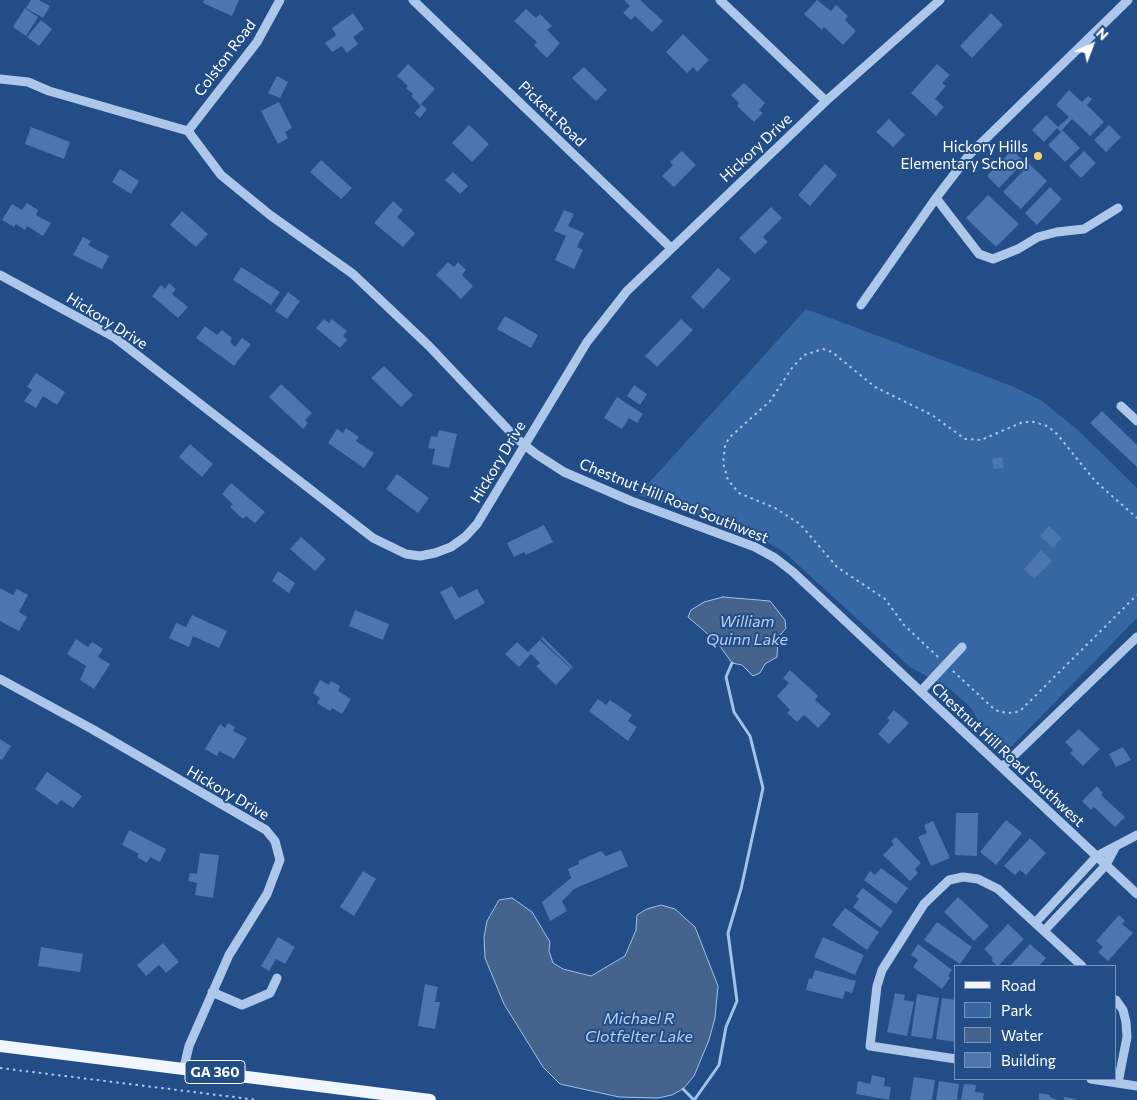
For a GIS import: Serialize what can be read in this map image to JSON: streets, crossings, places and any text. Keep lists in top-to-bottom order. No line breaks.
{"streets":{"main road":["GA 360"],"street":["Colston Road","Pickett Road","Hickory Drive","Chestnut Hill Road Southwest"]},"crossings":[["Colston Road","Chestnut Hill Road Southwest"],["Pickett Road","Hickory Drive"],["Hickory Drive","Chestnut Hill Road Southwest"],["Hickory Drive","GA 360"]],"water":["William Quinn Lake","Michael R Clotfelter Lake"],"places":["Hickory Hills Elementary School"],"legend":["Road","Park","Water","Building"],"north":"top right"}
